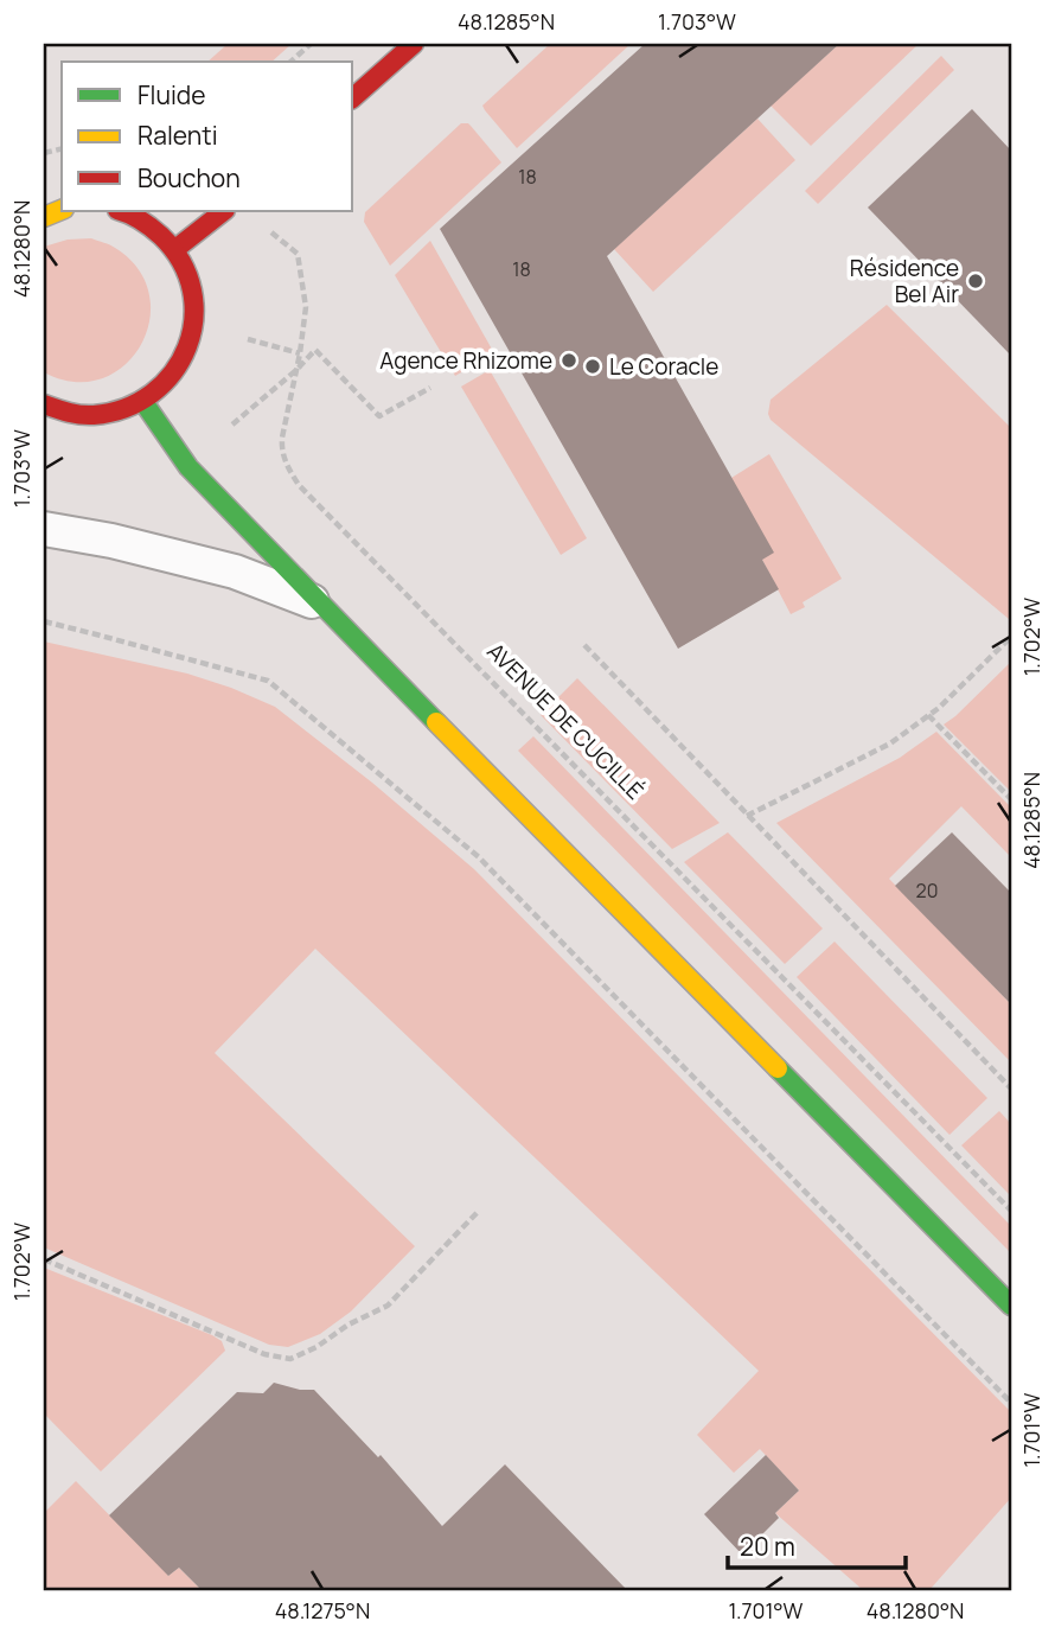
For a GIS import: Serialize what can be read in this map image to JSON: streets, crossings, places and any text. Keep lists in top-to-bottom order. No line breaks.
{"streets":{"path":["AVENUE DE CUCILLÉ"]},"places":["Résidence Bel Air","Agence Rhizome","Le Coracle"],"house_numbers":["18","18","20"],"legend":["Fluide","Ralenti","Bouchon"],"scale_bar":"20 m","coordinates":["48.1285°N","1.703°W","48.1280°N","1.702°W","1.701°W","48.1275°N"]}
